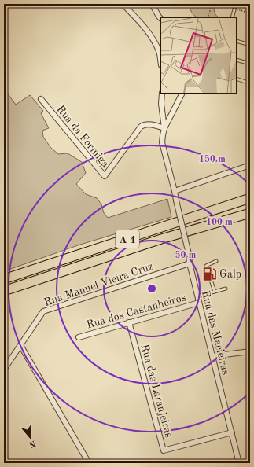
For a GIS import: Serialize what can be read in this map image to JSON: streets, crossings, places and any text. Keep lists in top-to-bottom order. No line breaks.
{"streets":{"highway":["A 4"],"street":["Rua da Formiga","Rua Manuel Vieira Cruz","Rua dos Castanheiros","Rua das Macieiras","Rua das Laranjeiras"]},"crossings":[["Rua Manuel Vieira Cruz","Rua das Macieiras"],["Rua dos Castanheiros","Rua das Macieiras"],["Rua dos Castanheiros","Rua das Laranjeiras"],["Rua das Macieiras","Rua das Laranjeiras"]],"places":{"fuel station":["Galp"]},"north":"bottom","rings":["150 m","100 m","50 m"]}
